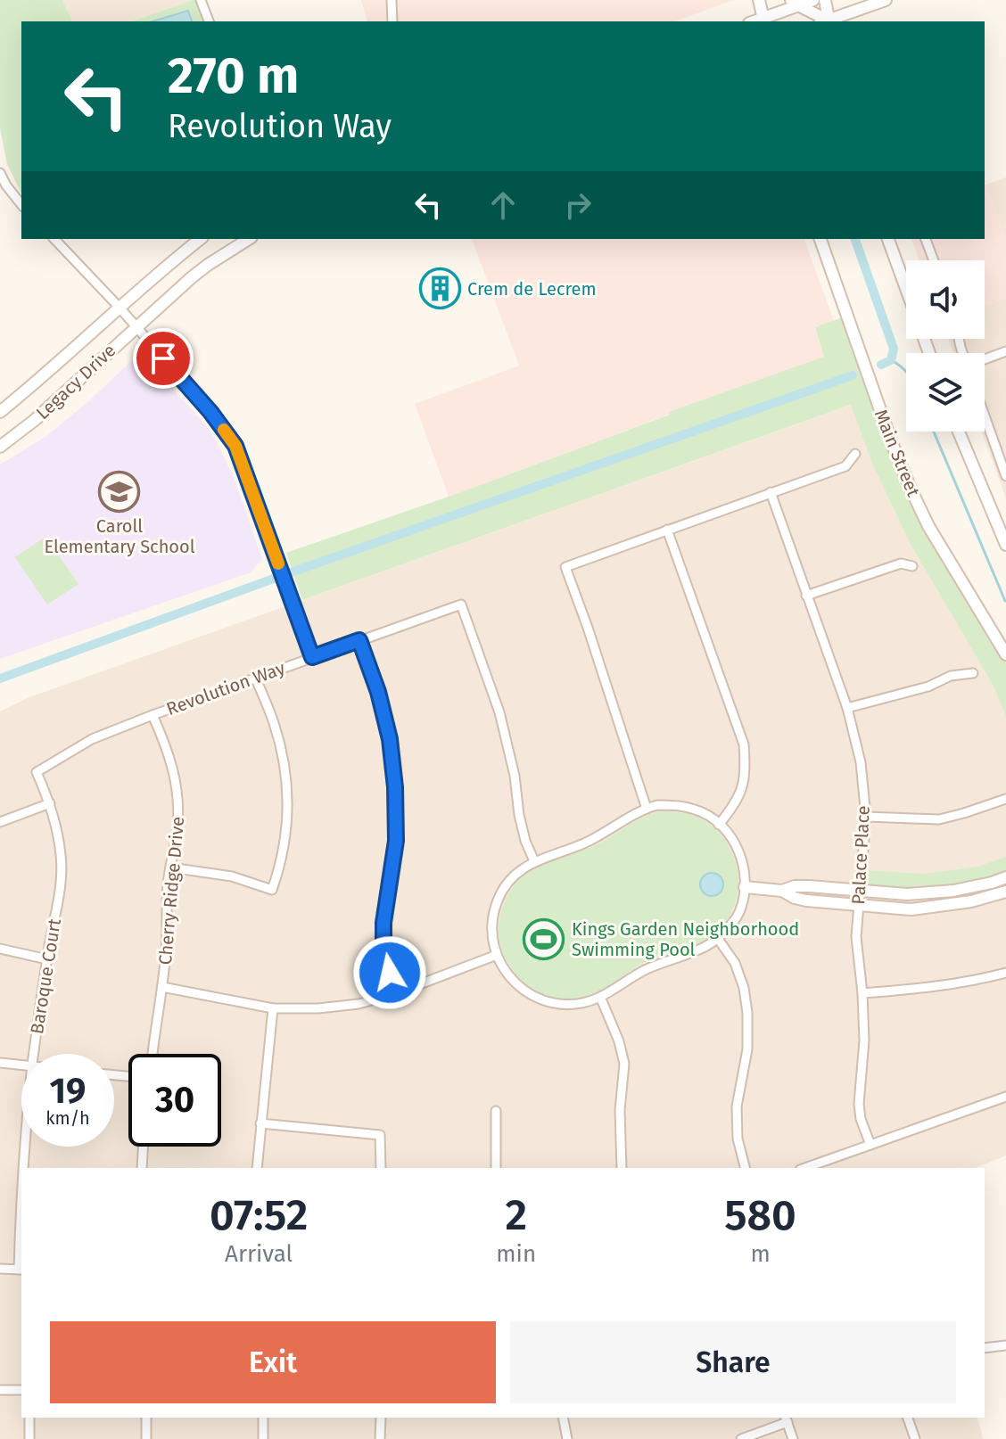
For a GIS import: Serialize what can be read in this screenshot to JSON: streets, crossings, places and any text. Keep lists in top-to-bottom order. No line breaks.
{"streets":{"main road":["Legacy Drive","Main Street"],"street":["Revolution Way","Palace Place","Cherry Ridge Drive","Baroque Court"]},"crossings":[["Revolution Way","Cherry Ridge Drive"],["Revolution Way","Baroque Court"]],"places":{"building":["Crem de Lecrem"],"school or university":["Caroll Elementary School"],"sports":["Kings Garden Neighborhood Swimming Pool"]},"page":{"turn":["270 m","Revolution Way"],"speed":"19 km/h","limit":"30","eta":["07:52","Arrival","2","min","580","m"],"buttons":["Exit","Share"]}}
